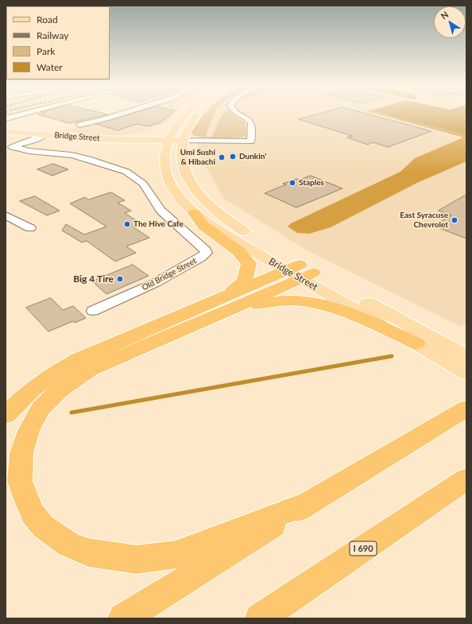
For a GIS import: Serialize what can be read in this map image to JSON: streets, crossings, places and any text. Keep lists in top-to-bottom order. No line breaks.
{"streets":{"highway":["I 690"],"main road":["Bridge Street"],"street":["Old Bridge Street"]},"places":["Dunkin'","Umi Sushi & Hibachi","Staples","East Syracuse Chevrolet","The Hive Cafe","Big 4 Tire"],"legend":["Road","Railway","Park","Water"],"north":"top left"}
